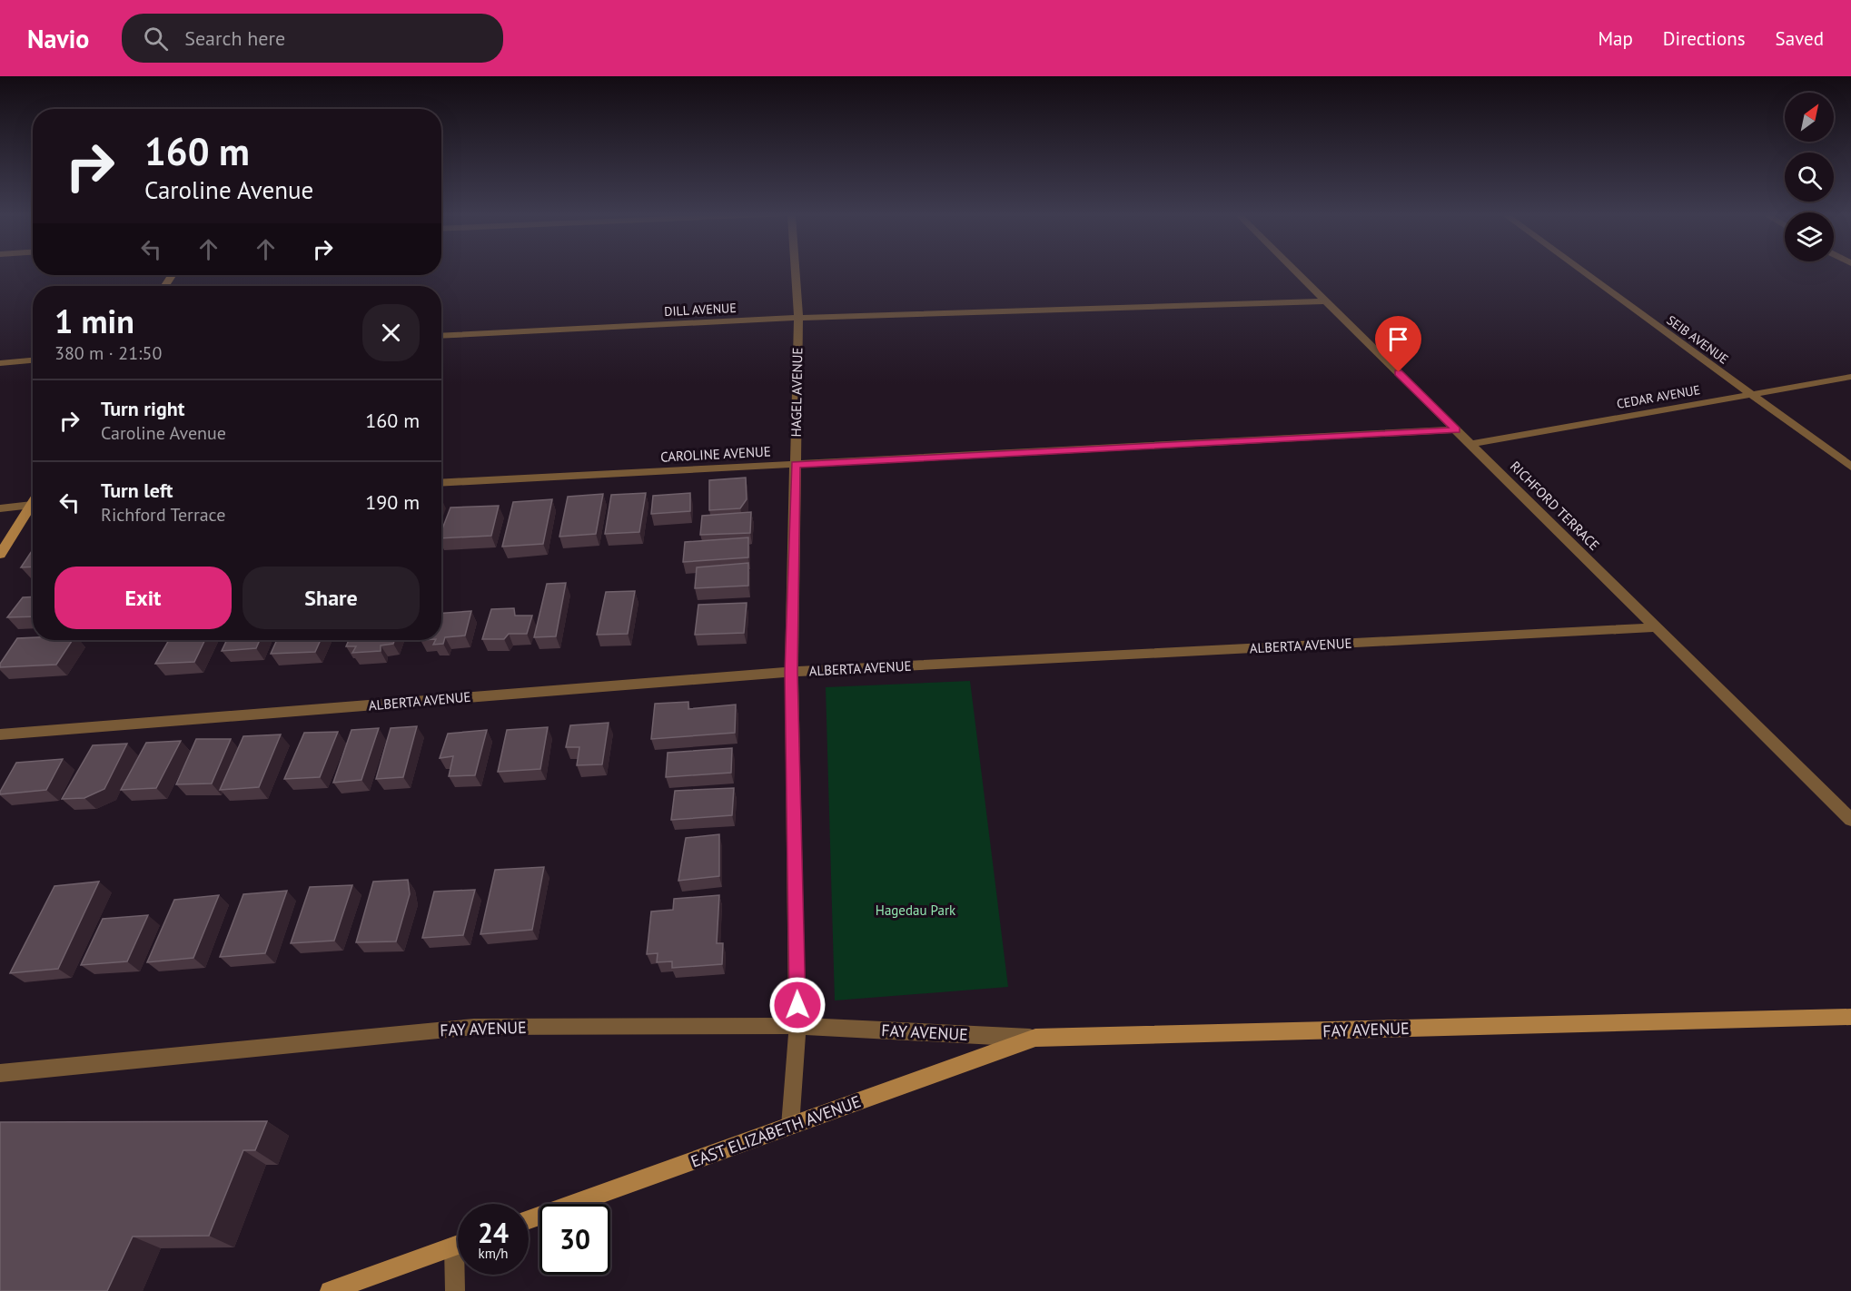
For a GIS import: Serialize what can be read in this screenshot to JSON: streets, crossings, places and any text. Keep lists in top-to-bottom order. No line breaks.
{"streets":{"street":["DILL AVENUE","SEIB AVENUE","HAGEL AVENUE","CEDAR AVENUE","CAROLINE AVENUE","RICHFORD TERRACE","ALBERTA AVENUE","FAY AVENUE","EAST ELIZABETH AVENUE"]},"crossings":[["DILL AVENUE","HAGEL AVENUE"],["DILL AVENUE","RICHFORD TERRACE"],["SEIB AVENUE","CEDAR AVENUE"],["HAGEL AVENUE","CAROLINE AVENUE"],["HAGEL AVENUE","ALBERTA AVENUE"],["HAGEL AVENUE","FAY AVENUE"],["HAGEL AVENUE","EAST ELIZABETH AVENUE"],["CEDAR AVENUE","RICHFORD TERRACE"],["CAROLINE AVENUE","RICHFORD TERRACE"],["RICHFORD TERRACE","ALBERTA AVENUE"],["FAY AVENUE","EAST ELIZABETH AVENUE"]],"parks":["Hagedau Park"],"north":"top right","page":{"header":"Navio","search":"Search here","nav":["Map","Directions","Saved"],"turn":["160 m","Caroline Avenue"],"heading":["1 min","380 m · 21:50"],"list":[{"name":"Turn right","note":"Caroline Avenue","value":"160 m"},{"name":"Turn left","note":"Richford Terrace","value":"190 m"}],"buttons":["Exit","Share"],"speed":"24 km/h","limit":"30"}}
